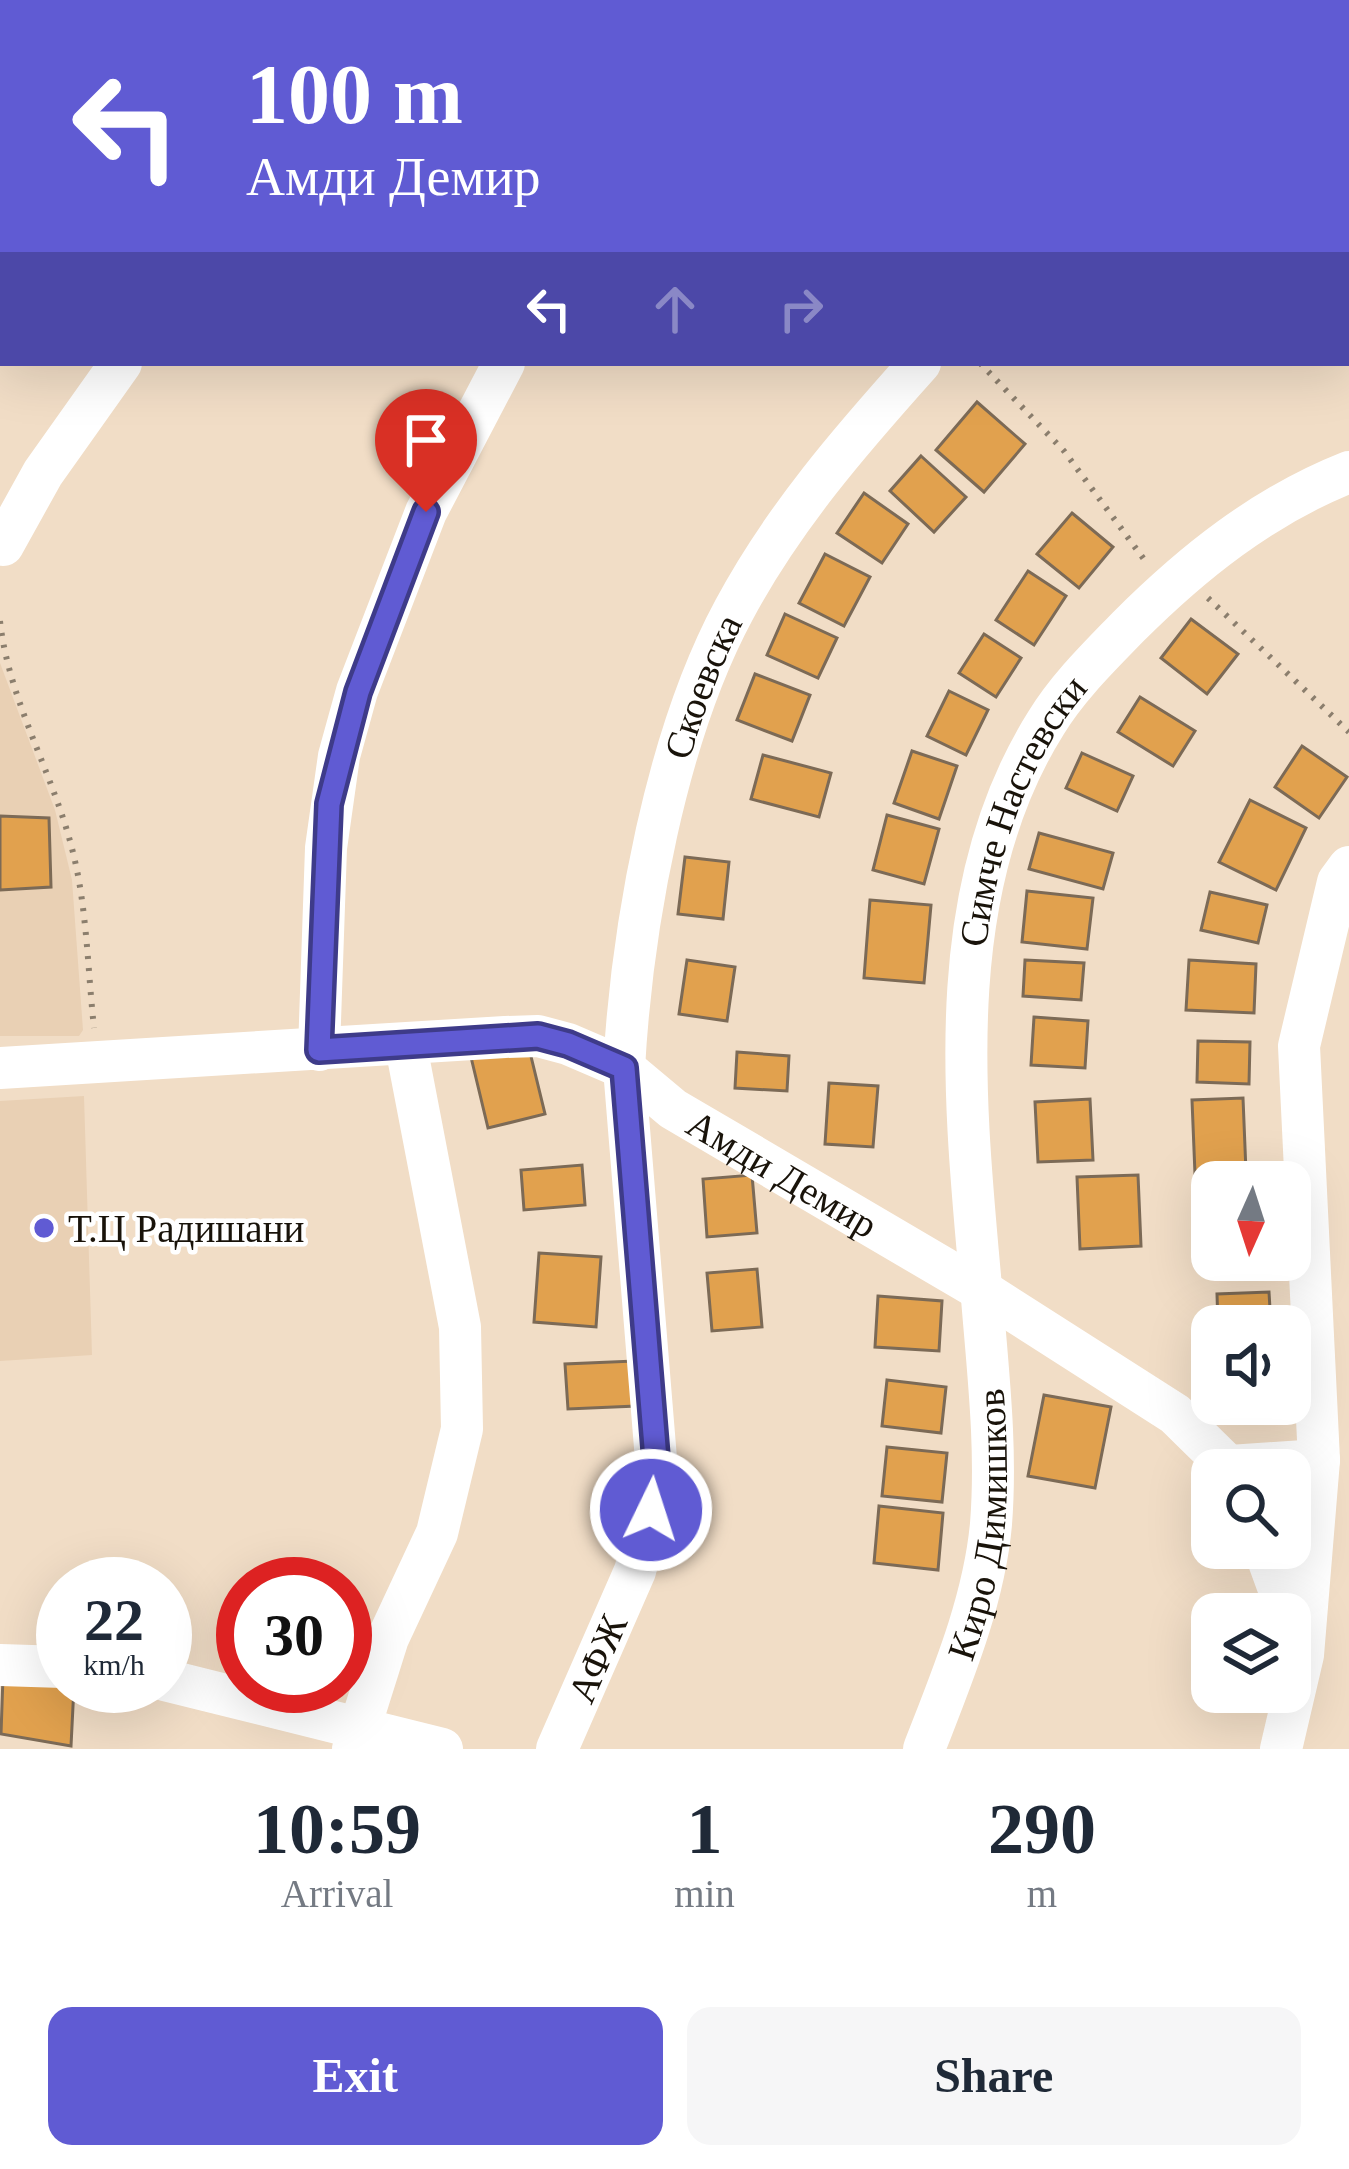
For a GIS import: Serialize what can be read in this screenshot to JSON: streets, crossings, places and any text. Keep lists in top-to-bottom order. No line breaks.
{"streets":{"street":["Скоевска","Симче Настевски","Амди Демир","Киро Димишков","АФЖ"]},"crossings":[["Скоевска","Амди Демир"],["Скоевска","АФЖ"],["Симче Настевски","Амди Демир"],["Симче Настевски","Киро Димишков"],["Амди Демир","Киро Димишков"],["Амди Демир","АФЖ"]],"places":["Т.Ц Радишани"],"north":"bottom","page":{"turn":["100 m","Амди Демир"],"speed":"22 km/h","limit":"30","eta":["10:59","Arrival","1","min","290","m"],"buttons":["Exit","Share"]}}
